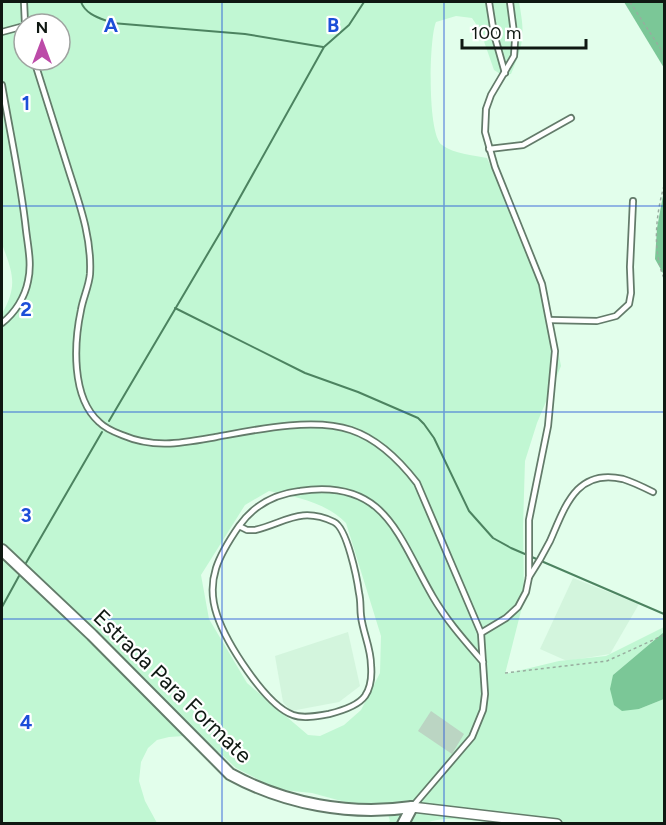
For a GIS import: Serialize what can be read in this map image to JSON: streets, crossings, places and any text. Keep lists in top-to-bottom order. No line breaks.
{"streets":{"street":["Estrada Para Formate"]},"scale_bar":"100 m","north":"top","grid":{"columns":["A","B"],"rows":["1","2","3","4"]}}
